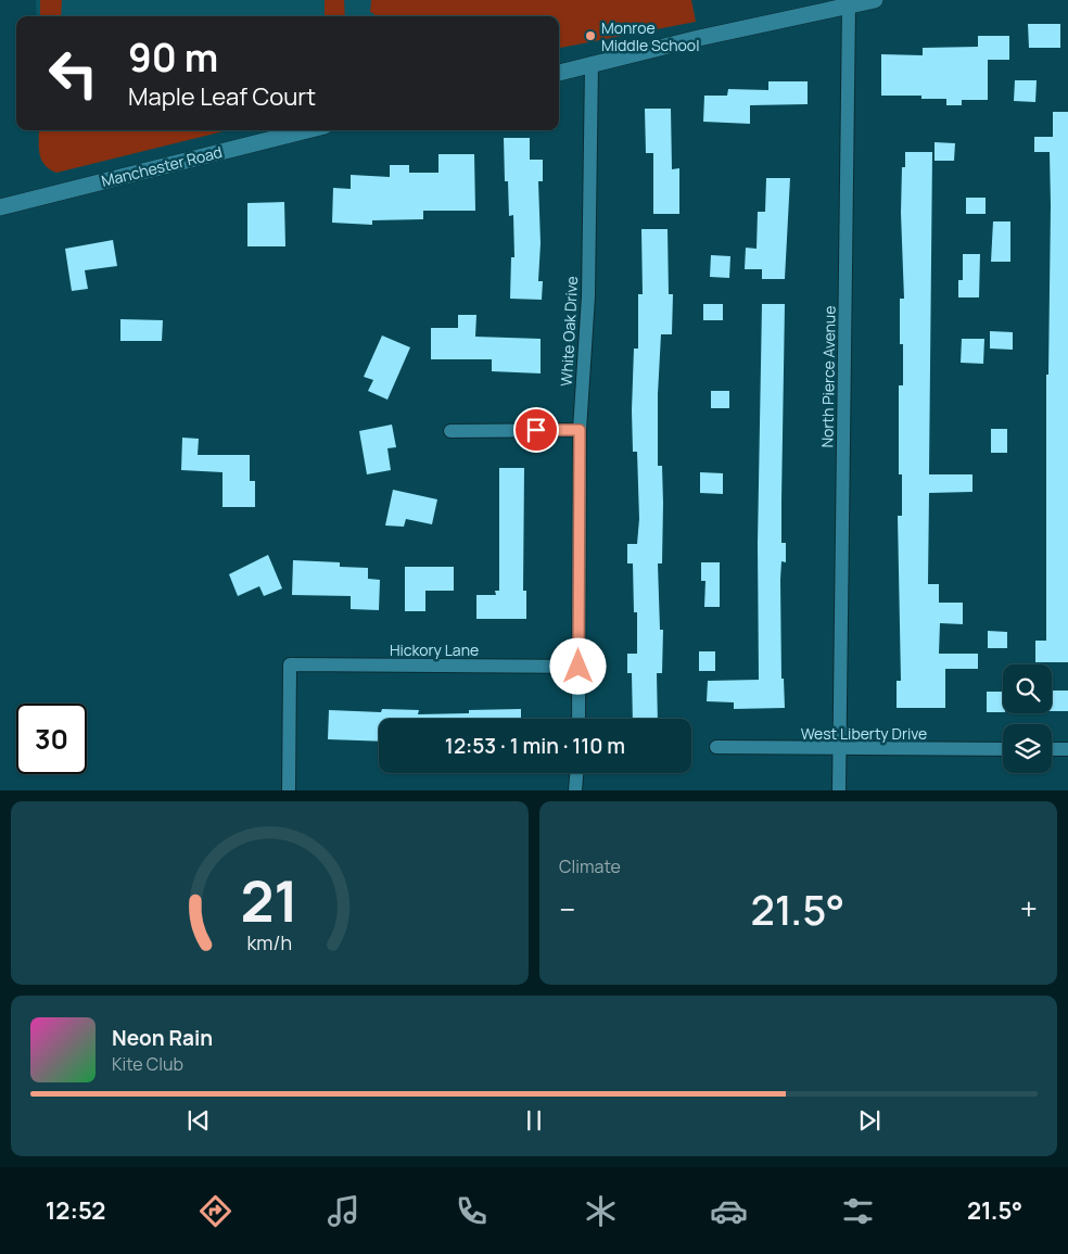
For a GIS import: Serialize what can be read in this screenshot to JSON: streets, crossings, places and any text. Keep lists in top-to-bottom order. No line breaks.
{"streets":{"street":["Manchester Road","White Oak Drive","North Pierce Avenue","Hickory Lane","West Liberty Drive"]},"crossings":[["White Oak Drive","Hickory Lane"],["North Pierce Avenue","West Liberty Drive"]],"places":["Monroe Middle School"],"page":{"turn":["90 m","Maple Leaf Court"],"limit":"30","trip":"12:53 · 1 min · 110 m","tile":"Climate","heat":["−","21.5°","+"],"song":["Neon Rain","Kite Club"],"tabs":["12:52","21.5°"],"gauge":["21","km/h"]}}
